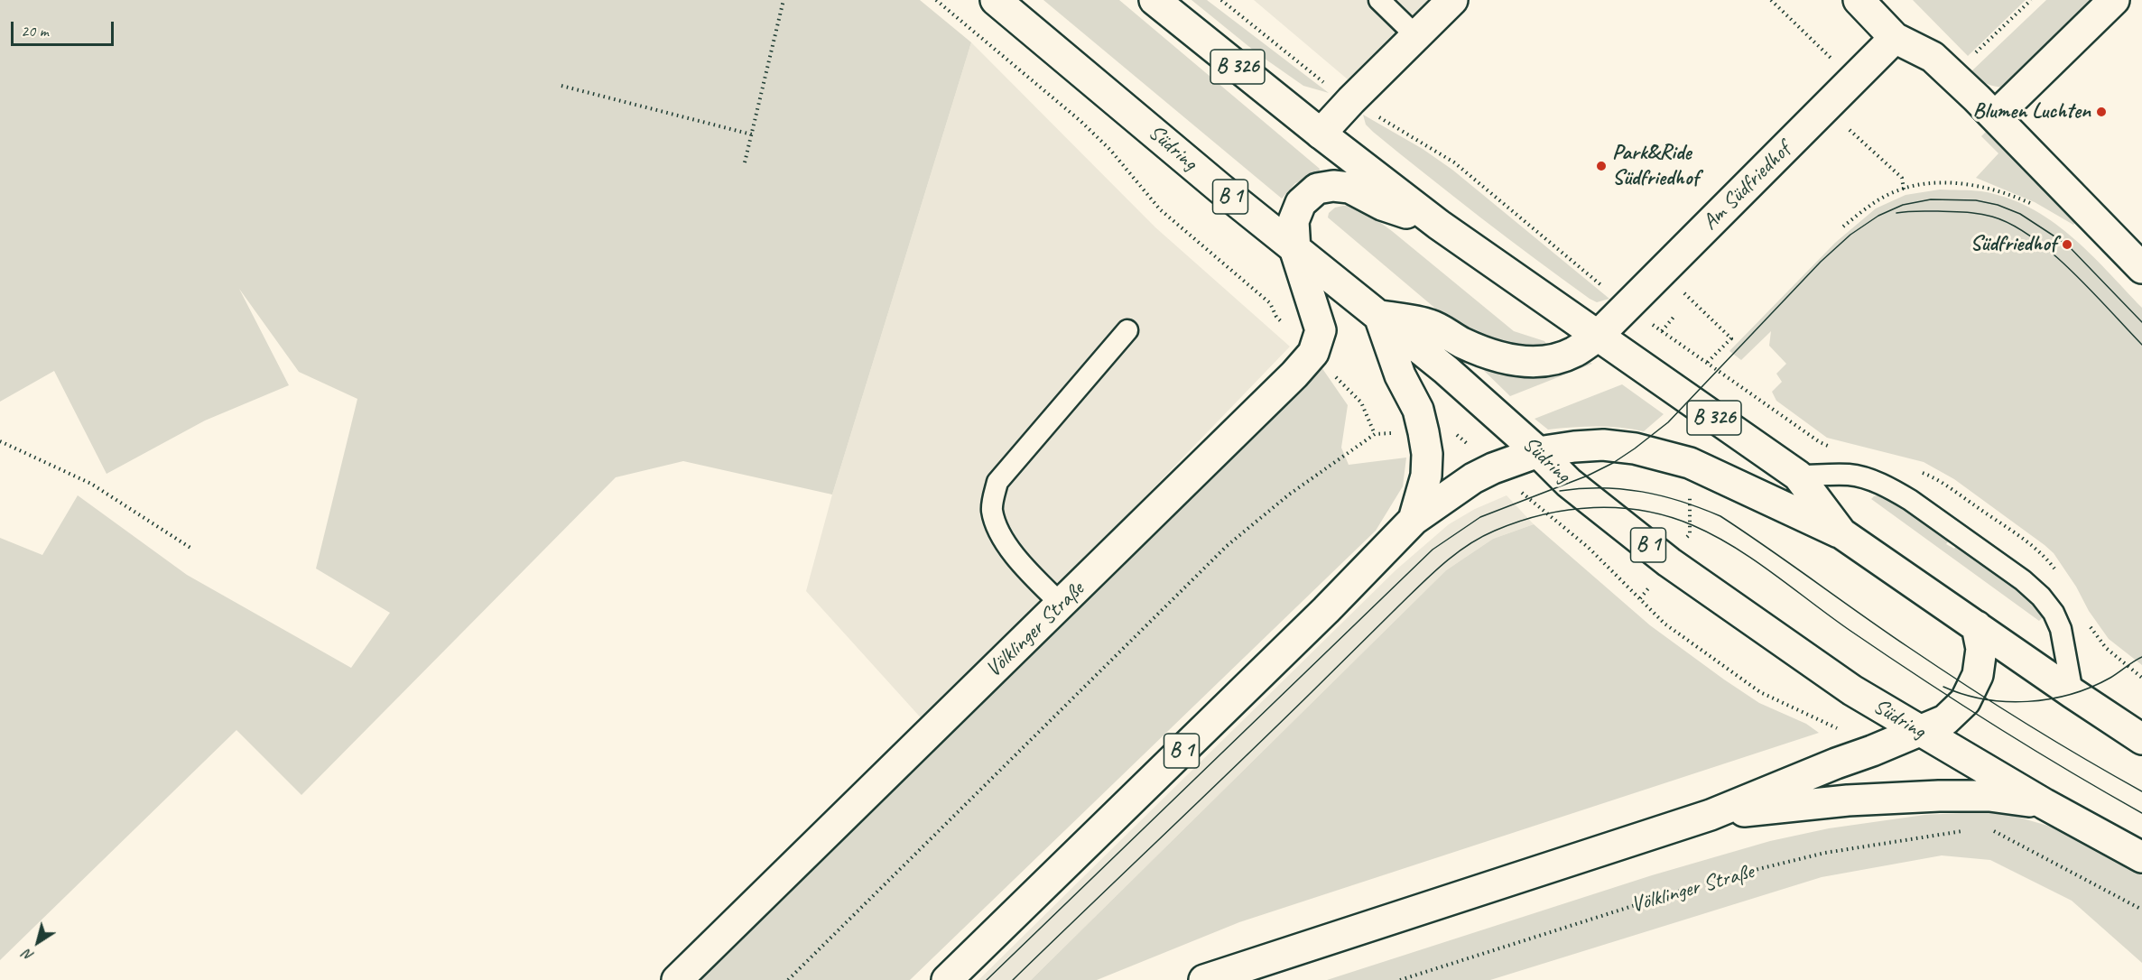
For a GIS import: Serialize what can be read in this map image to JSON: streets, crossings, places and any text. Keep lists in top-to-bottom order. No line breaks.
{"streets":{"main road":["B 326","Südring","Am Südfriedhof","B 1","Völklinger Straße"]},"crossings":[["B 326","Am Südfriedhof"],["B 326","B 1"],["B 326","Völklinger Straße"],["Südring","Am Südfriedhof"],["Südring","B 1"],["Südring","Völklinger Straße"],["Am Südfriedhof","B 1"]],"places":["Blumen Luchten","Park&Ride Südfriedhof","Südfriedhof"],"scale_bar":"20 m","north":"bottom left"}
